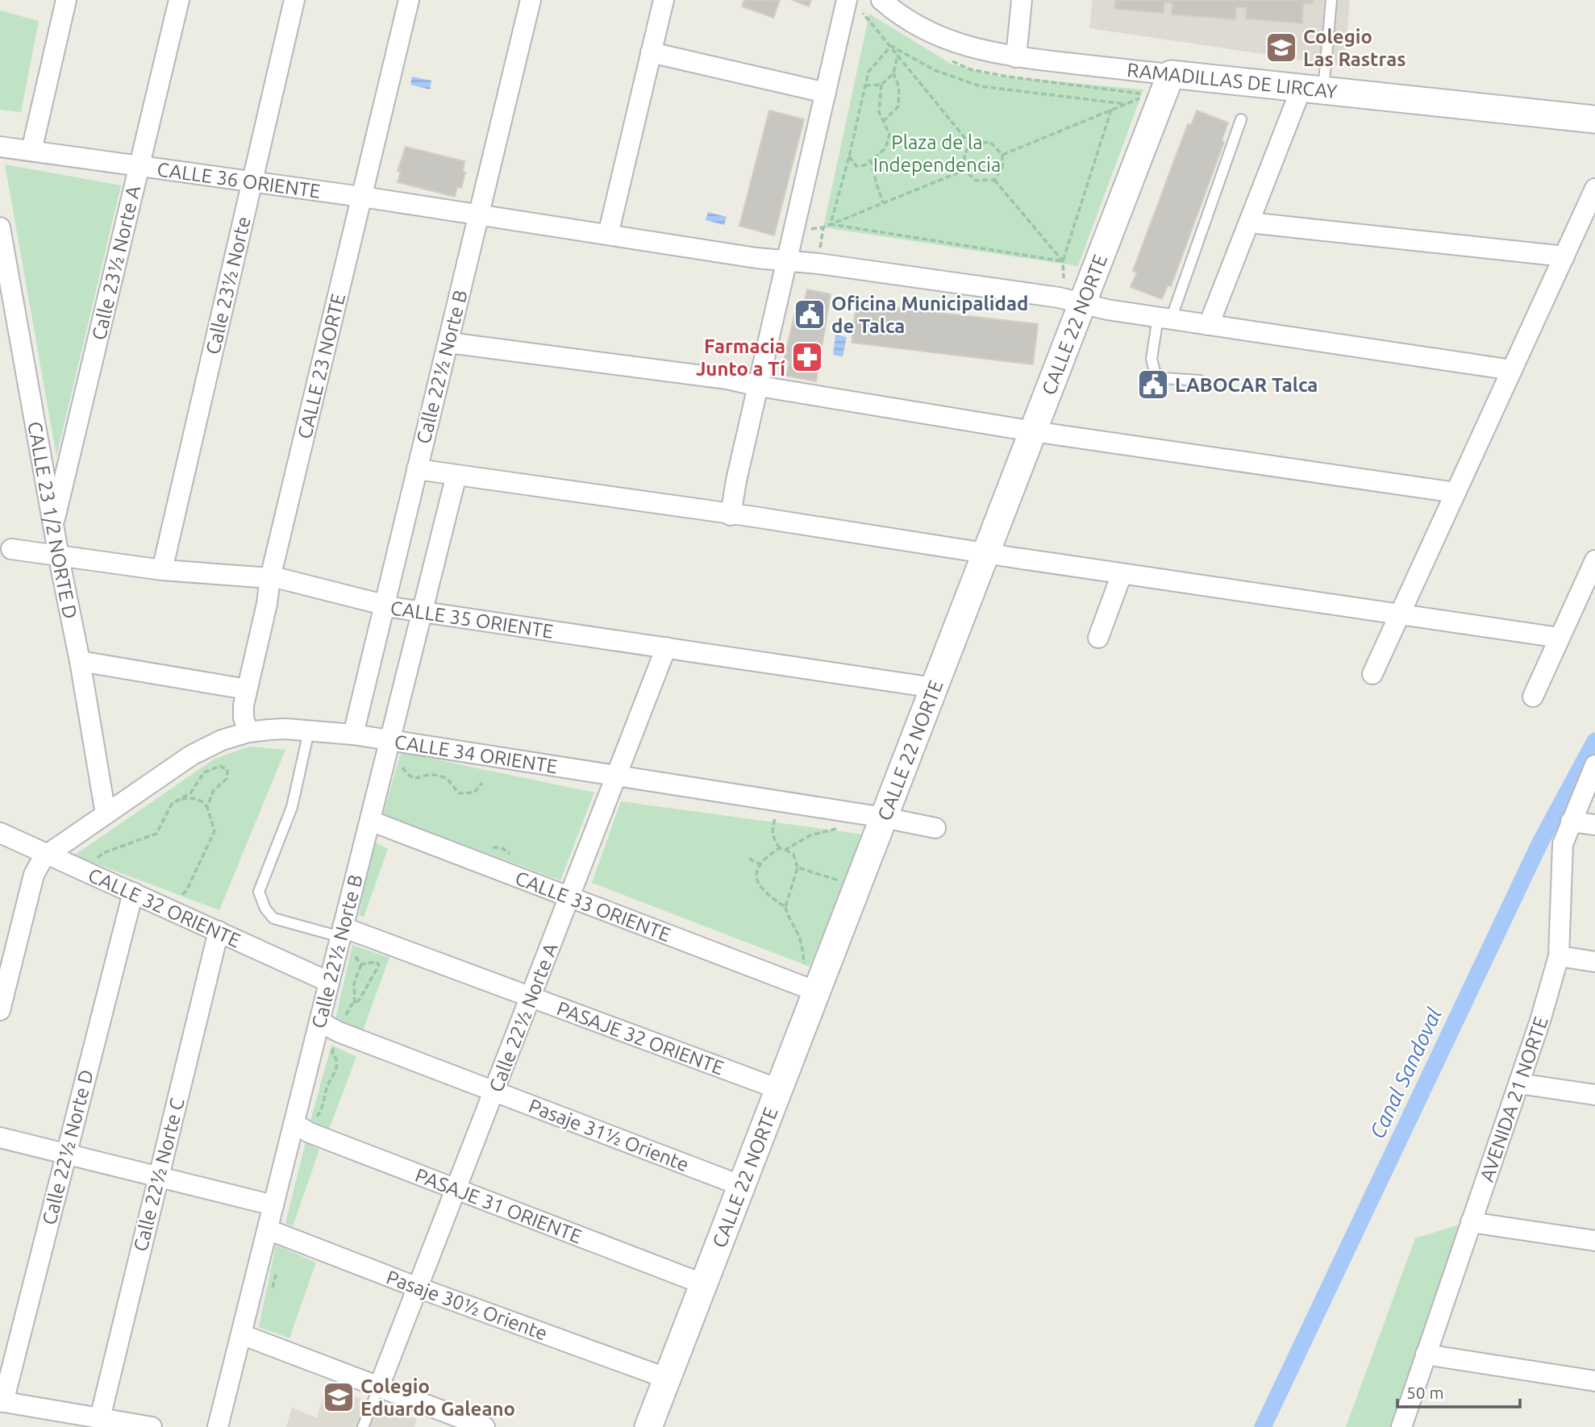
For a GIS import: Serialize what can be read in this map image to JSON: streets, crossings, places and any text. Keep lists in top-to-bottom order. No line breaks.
{"streets":{"street":["RAMADILLAS DE LIRCAY","CALLE 36 ORIENTE","Calle 23½ Norte A","Calle 23½ Norte","CALLE 22 NORTE","CALLE 23 NORTE","Calle 22½ Norte B","CALLE 23 1/2 NORTE D","CALLE 35 ORIENTE","CALLE 34 ORIENTE","CALLE 33 ORIENTE","CALLE 32 ORIENTE","Calle 22½ Norte A","PASAJE 32 ORIENTE","AVENIDA 21 NORTE","Pasaje 31½ Oriente","Calle 22½ Norte D","Calle 22½ Norte C","PASAJE 31 ORIENTE","Pasaje 30½ Oriente"]},"crossings":[["RAMADILLAS DE LIRCAY","CALLE 22 NORTE"],["CALLE 36 ORIENTE","Calle 23½ Norte A"],["CALLE 36 ORIENTE","Calle 23½ Norte"],["CALLE 36 ORIENTE","CALLE 22 NORTE"],["CALLE 36 ORIENTE","CALLE 23 NORTE"],["CALLE 36 ORIENTE","Calle 22½ Norte B"],["Calle 23½ Norte A","CALLE 23 1/2 NORTE D"],["Calle 23½ Norte","CALLE 35 ORIENTE"],["CALLE 22 NORTE","CALLE 35 ORIENTE"],["CALLE 22 NORTE","CALLE 34 ORIENTE"],["CALLE 22 NORTE","CALLE 33 ORIENTE"],["CALLE 22 NORTE","PASAJE 32 ORIENTE"],["CALLE 22 NORTE","Pasaje 31½ Oriente"],["CALLE 22 NORTE","PASAJE 31 ORIENTE"],["CALLE 22 NORTE","Pasaje 30½ Oriente"],["CALLE 23 NORTE","CALLE 35 ORIENTE"],["CALLE 23 NORTE","CALLE 34 ORIENTE"],["Calle 22½ Norte B","CALLE 35 ORIENTE"],["Calle 22½ Norte B","CALLE 34 ORIENTE"],["Calle 22½ Norte B","CALLE 33 ORIENTE"],["Calle 22½ Norte B","CALLE 32 ORIENTE"],["Calle 22½ Norte B","PASAJE 32 ORIENTE"],["Calle 22½ Norte B","Pasaje 31½ Oriente"],["Calle 22½ Norte B","PASAJE 31 ORIENTE"],["Calle 22½ Norte B","Pasaje 30½ Oriente"],["CALLE 23 1/2 NORTE D","CALLE 35 ORIENTE"],["CALLE 23 1/2 NORTE D","CALLE 34 ORIENTE"],["CALLE 35 ORIENTE","Calle 22½ Norte A"],["CALLE 34 ORIENTE","CALLE 32 ORIENTE"],["CALLE 34 ORIENTE","Calle 22½ Norte A"],["CALLE 33 ORIENTE","Calle 22½ Norte A"],["CALLE 32 ORIENTE","Calle 22½ Norte D"],["CALLE 32 ORIENTE","Calle 22½ Norte C"],["Calle 22½ Norte A","PASAJE 32 ORIENTE"],["Calle 22½ Norte A","Pasaje 31½ Oriente"],["Calle 22½ Norte A","PASAJE 31 ORIENTE"],["Calle 22½ Norte A","Pasaje 30½ Oriente"]],"water":["Canal Sandoval"],"parks":["Plaza de la Independencia"],"places":{"school or university":["Colegio Las Rastras","Colegio Eduardo Galeano"],"public building":["Oficina Municipalidad de Talca","LABOCAR Talca"],"pharmacy":["Farmacia Junto a Tí"]},"scale_bar":"50 m"}
